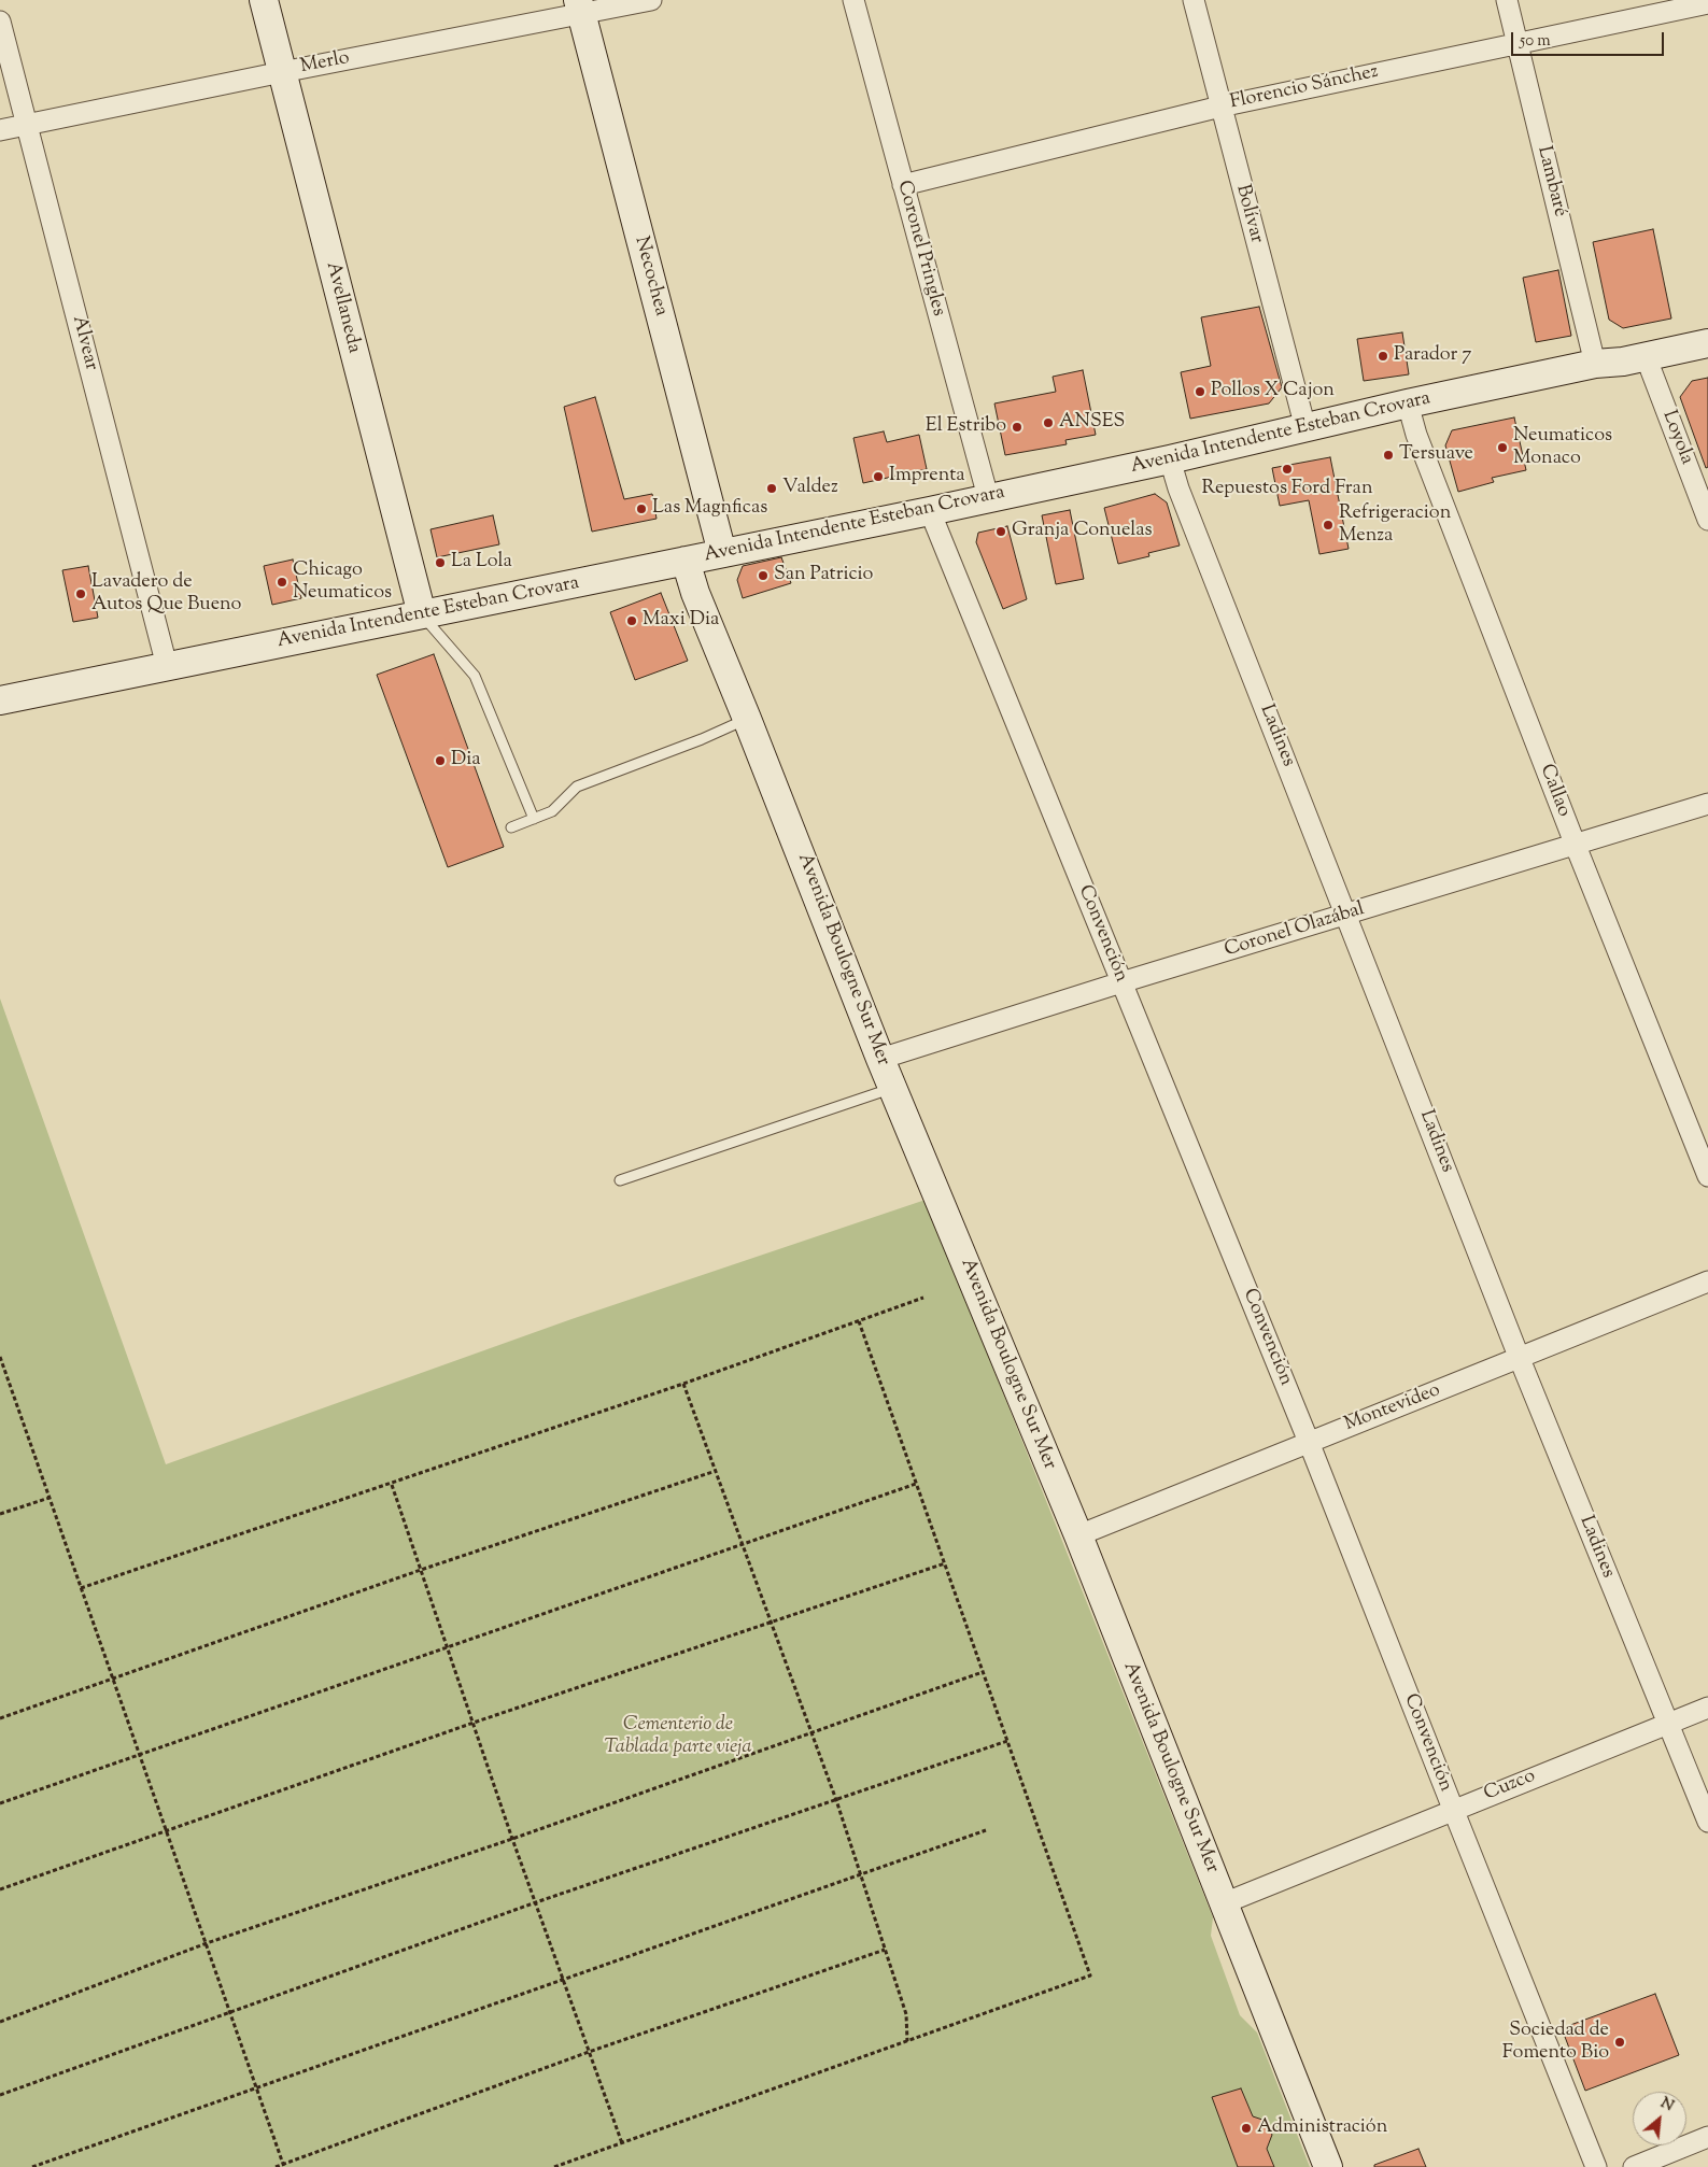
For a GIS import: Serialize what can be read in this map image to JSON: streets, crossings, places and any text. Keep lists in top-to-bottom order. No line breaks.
{"streets":{"main road":["Necochea","Avellaneda","Avenida Intendente Esteban Crovara","Avenida Boulogne Sur Mer"],"street":["Merlo","Florencio Sánchez","Lambaré","Bolívar","Coronel Pringles","Alvear","Loyola","Ladines","Callao","Coronel Olazábal","Convención","Montevideo","Cuzco"]},"crossings":[["Merlo","Necochea"],["Merlo","Avellaneda"],["Merlo","Alvear"],["Florencio Sánchez","Lambaré"],["Florencio Sánchez","Bolívar"],["Florencio Sánchez","Coronel Pringles"],["Lambaré","Avenida Intendente Esteban Crovara"],["Bolívar","Avenida Intendente Esteban Crovara"],["Coronel Pringles","Avenida Intendente Esteban Crovara"],["Necochea","Avenida Intendente Esteban Crovara"],["Avellaneda","Avenida Intendente Esteban Crovara"],["Alvear","Avenida Intendente Esteban Crovara"],["Avenida Intendente Esteban Crovara","Loyola"],["Avenida Intendente Esteban Crovara","Ladines"],["Avenida Intendente Esteban Crovara","Callao"],["Avenida Intendente Esteban Crovara","Convención"],["Avenida Intendente Esteban Crovara","Avenida Boulogne Sur Mer"],["Ladines","Coronel Olazábal"],["Ladines","Montevideo"],["Ladines","Cuzco"],["Callao","Coronel Olazábal"],["Coronel Olazábal","Convención"],["Coronel Olazábal","Avenida Boulogne Sur Mer"],["Convención","Montevideo"],["Convención","Cuzco"],["Avenida Boulogne Sur Mer","Montevideo"],["Avenida Boulogne Sur Mer","Cuzco"]],"parks":["Cementerio de Tablada parte vieja"],"places":["Parador 7","Pollos X Cajon","ANSES","El Estribo","Neumaticos Monaco","Tersuave","Repuestos Ford Fran","Imprenta","Valdez","Las Magnficas","Refrigeracion Menza","Granja Conuelas","La Lola","San Patricio","Chicago Neumaticos","Lavadero de Autos Que Bueno","Maxi Dia","Dia","Sociedad de Fomento Bio","Administración"],"scale_bar":"50 m","north":"top right"}
